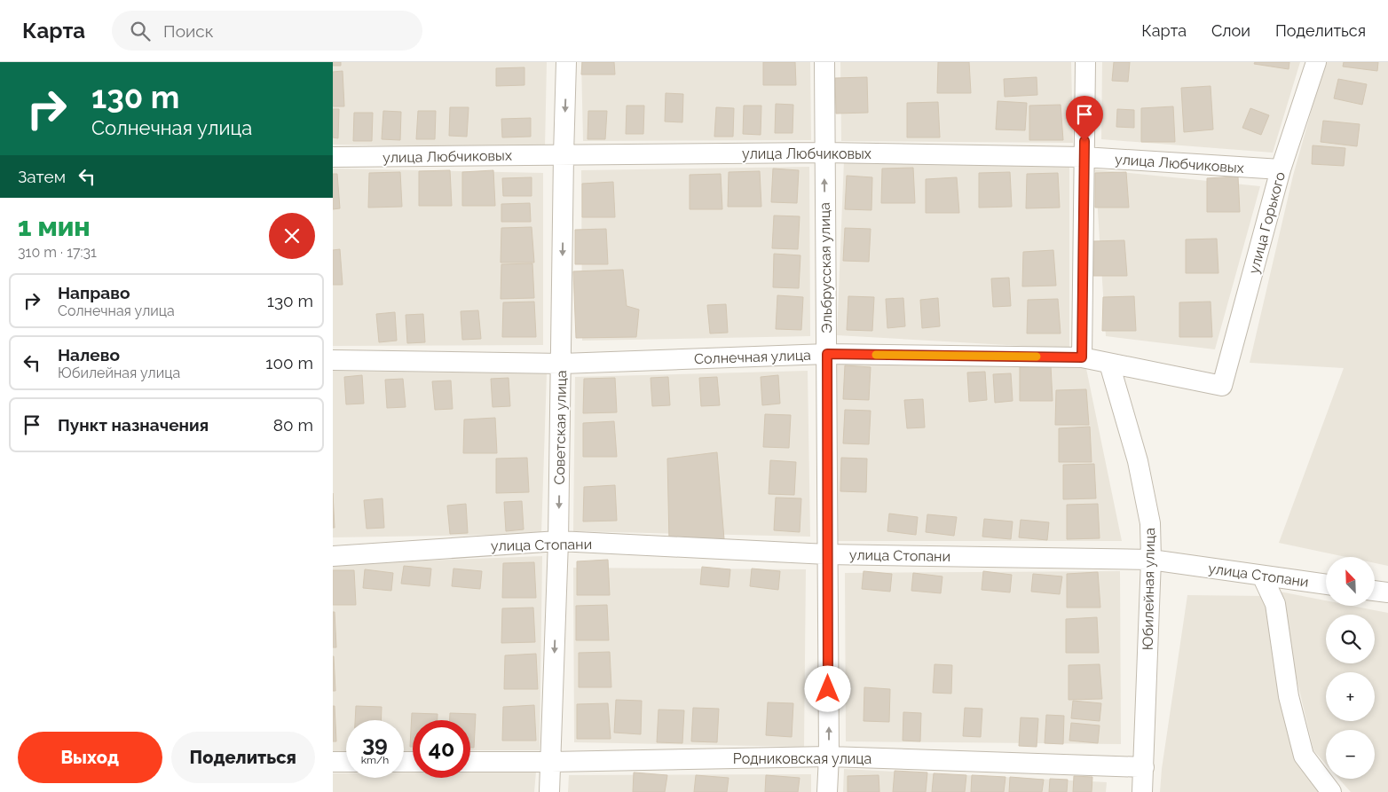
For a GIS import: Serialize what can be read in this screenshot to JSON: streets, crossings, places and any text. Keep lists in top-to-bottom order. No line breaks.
{"streets":{"street":["улица Любчиковых","улица Горького","Эльбрусская улица","Солнечная улица","Советская улица","улица Стопани","Юбилейная улица","Родниковская улица"]},"crossings":[["улица Любчиковых","улица Горького"],["улица Любчиковых","Эльбрусская улица"],["улица Любчиковых","Советская улица"],["улица Горького","Солнечная улица"],["Эльбрусская улица","Солнечная улица"],["Эльбрусская улица","улица Стопани"],["Эльбрусская улица","Родниковская улица"],["Солнечная улица","Советская улица"],["Солнечная улица","Юбилейная улица"],["Советская улица","улица Стопани"],["Советская улица","Родниковская улица"],["улица Стопани","Юбилейная улица"],["Юбилейная улица","Родниковская улица"]],"one_way":["Эльбрусская улица","Советская улица"],"north":"top left","page":{"header":"Карта","search":"Поиск","nav":["Карта","Слои","Поделиться"],"turn":["130 m","Солнечная улица"],"then":"Затем","heading":["1 мин","310 m · 17:31"],"list":[{"name":"Направо","note":"Солнечная улица","value":"130 m"},{"name":"Налево","note":"Юбилейная улица","value":"100 m"},{"name":"Пункт назначения","value":"80 m"}],"map_buttons":["+","−"],"speed":"39 km/h","limit":"40","buttons":["Выход","Поделиться"]}}
